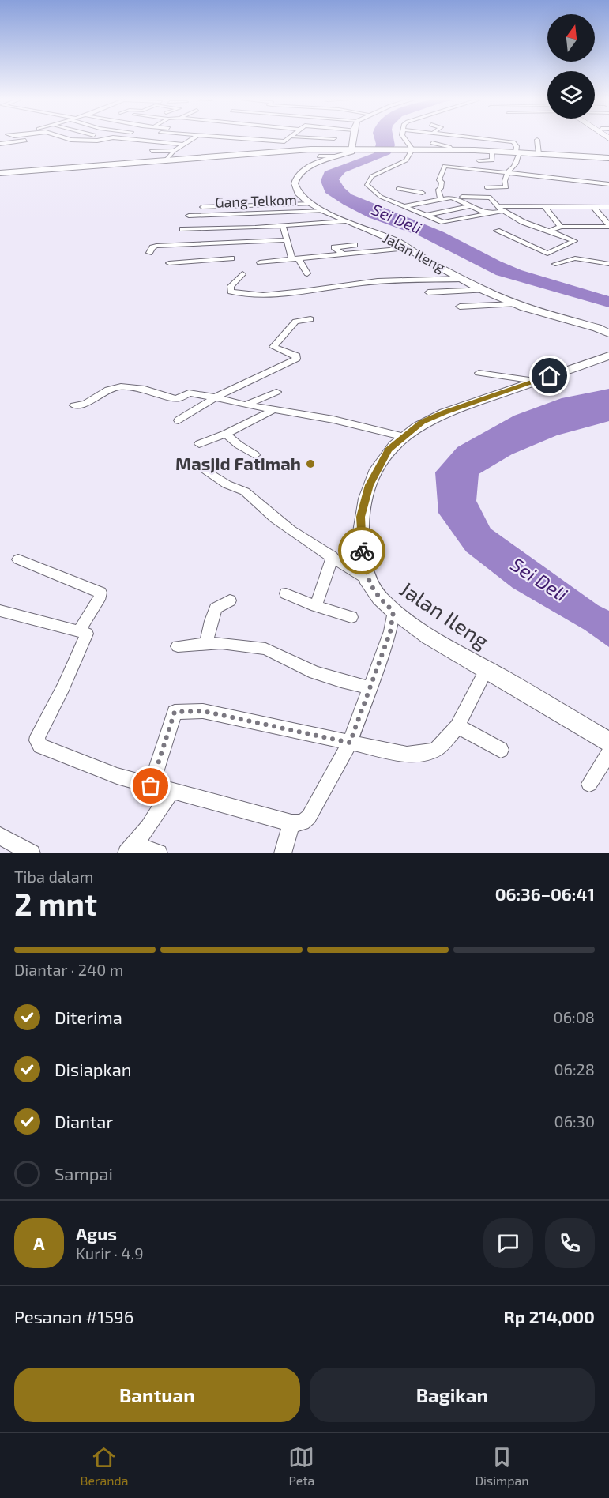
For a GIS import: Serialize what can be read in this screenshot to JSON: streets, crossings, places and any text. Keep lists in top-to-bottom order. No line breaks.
{"streets":{"street":["Gang Telkom","Jalan Ileng"]},"crossings":[["Gang Telkom","Jalan Ileng"]],"water":["Sei Deli"],"places":["Masjid Fatimah"],"north":"top","page":{"heading":["2 mnt","Tiba dalam","06:36–06:41"],"panel":["Agus","Kurir · 4.9","Pesanan #1596","Rp 214,000"],"bar":"Diantar · 240 m","list":[["Diterima","06:08"],["Disiapkan","06:28"],["Diantar","06:30"],"Sampai"],"round":"A","buttons":["Bantuan","Bagikan"],"tabs":["Beranda","Peta","Disimpan"]}}
